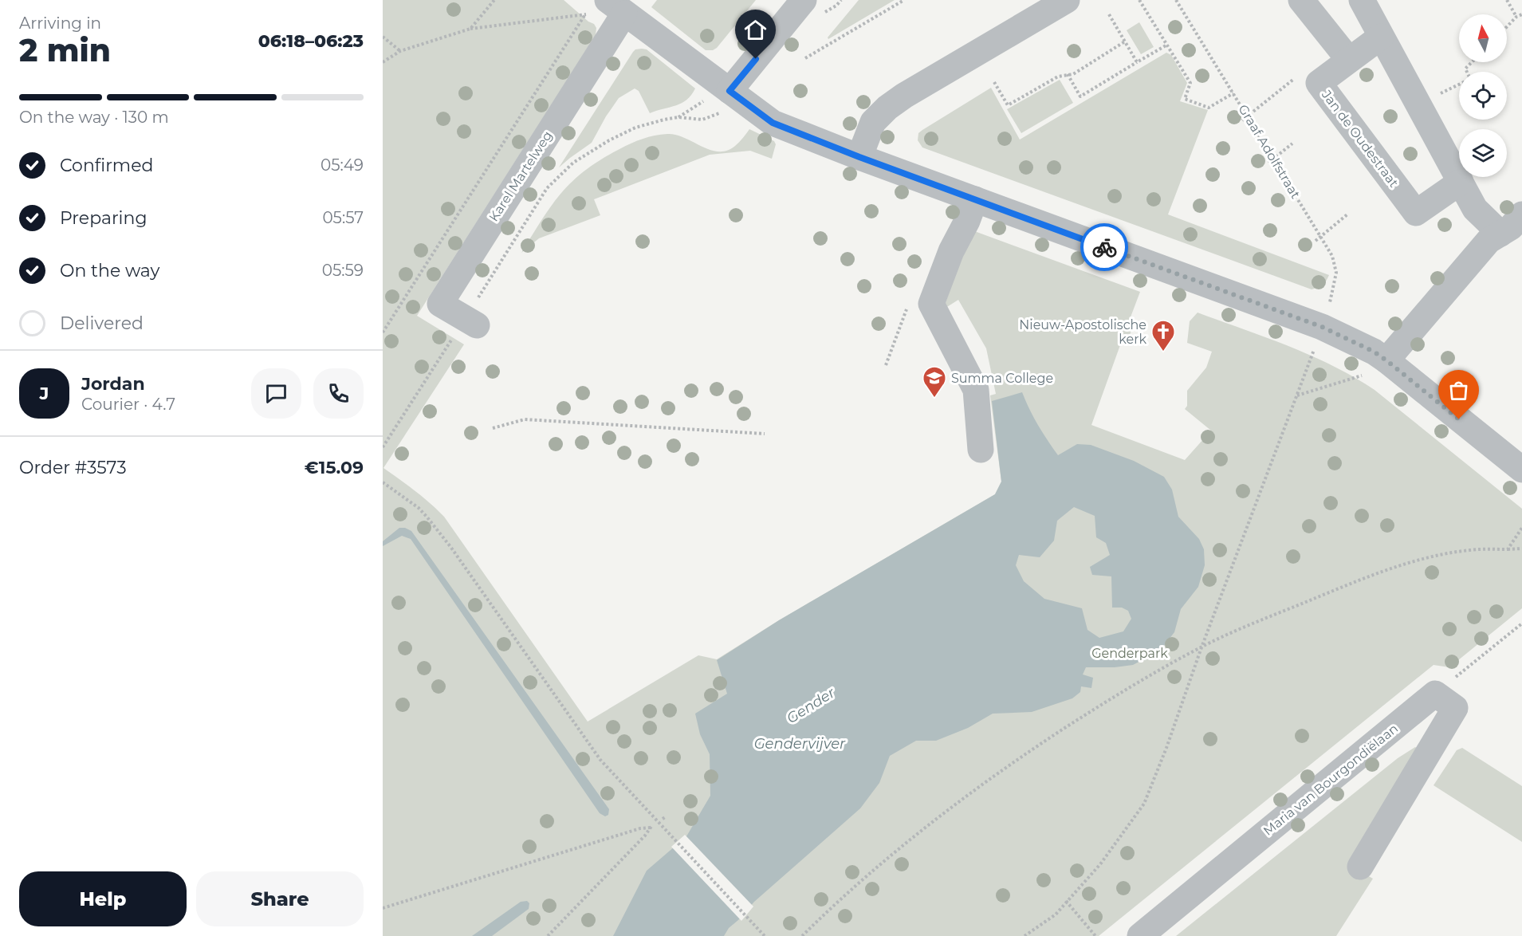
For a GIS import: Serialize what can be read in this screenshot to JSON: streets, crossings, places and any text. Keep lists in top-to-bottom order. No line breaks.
{"streets":{"street":["Jan de Oudestraat","Karel Martelweg","Maria van Bourgondiëlaan"],"path":["Graaf Adolfstraat"]},"water":["Gender","Gendervijver"],"parks":["Genderpark"],"places":{"church":["Nieuw-Apostolische kerk"],"school or university":["Summa College"]},"north":"top","page":{"heading":["2 min","Arriving in","06:18–06:23"],"panel":["Jordan","Courier · 4.7","Order #3573","€15.09"],"bar":"On the way · 130 m","list":[["Confirmed","05:49"],["Preparing","05:57"],["On the way","05:59"],"Delivered"],"round":"J","buttons":["Help","Share"]}}
